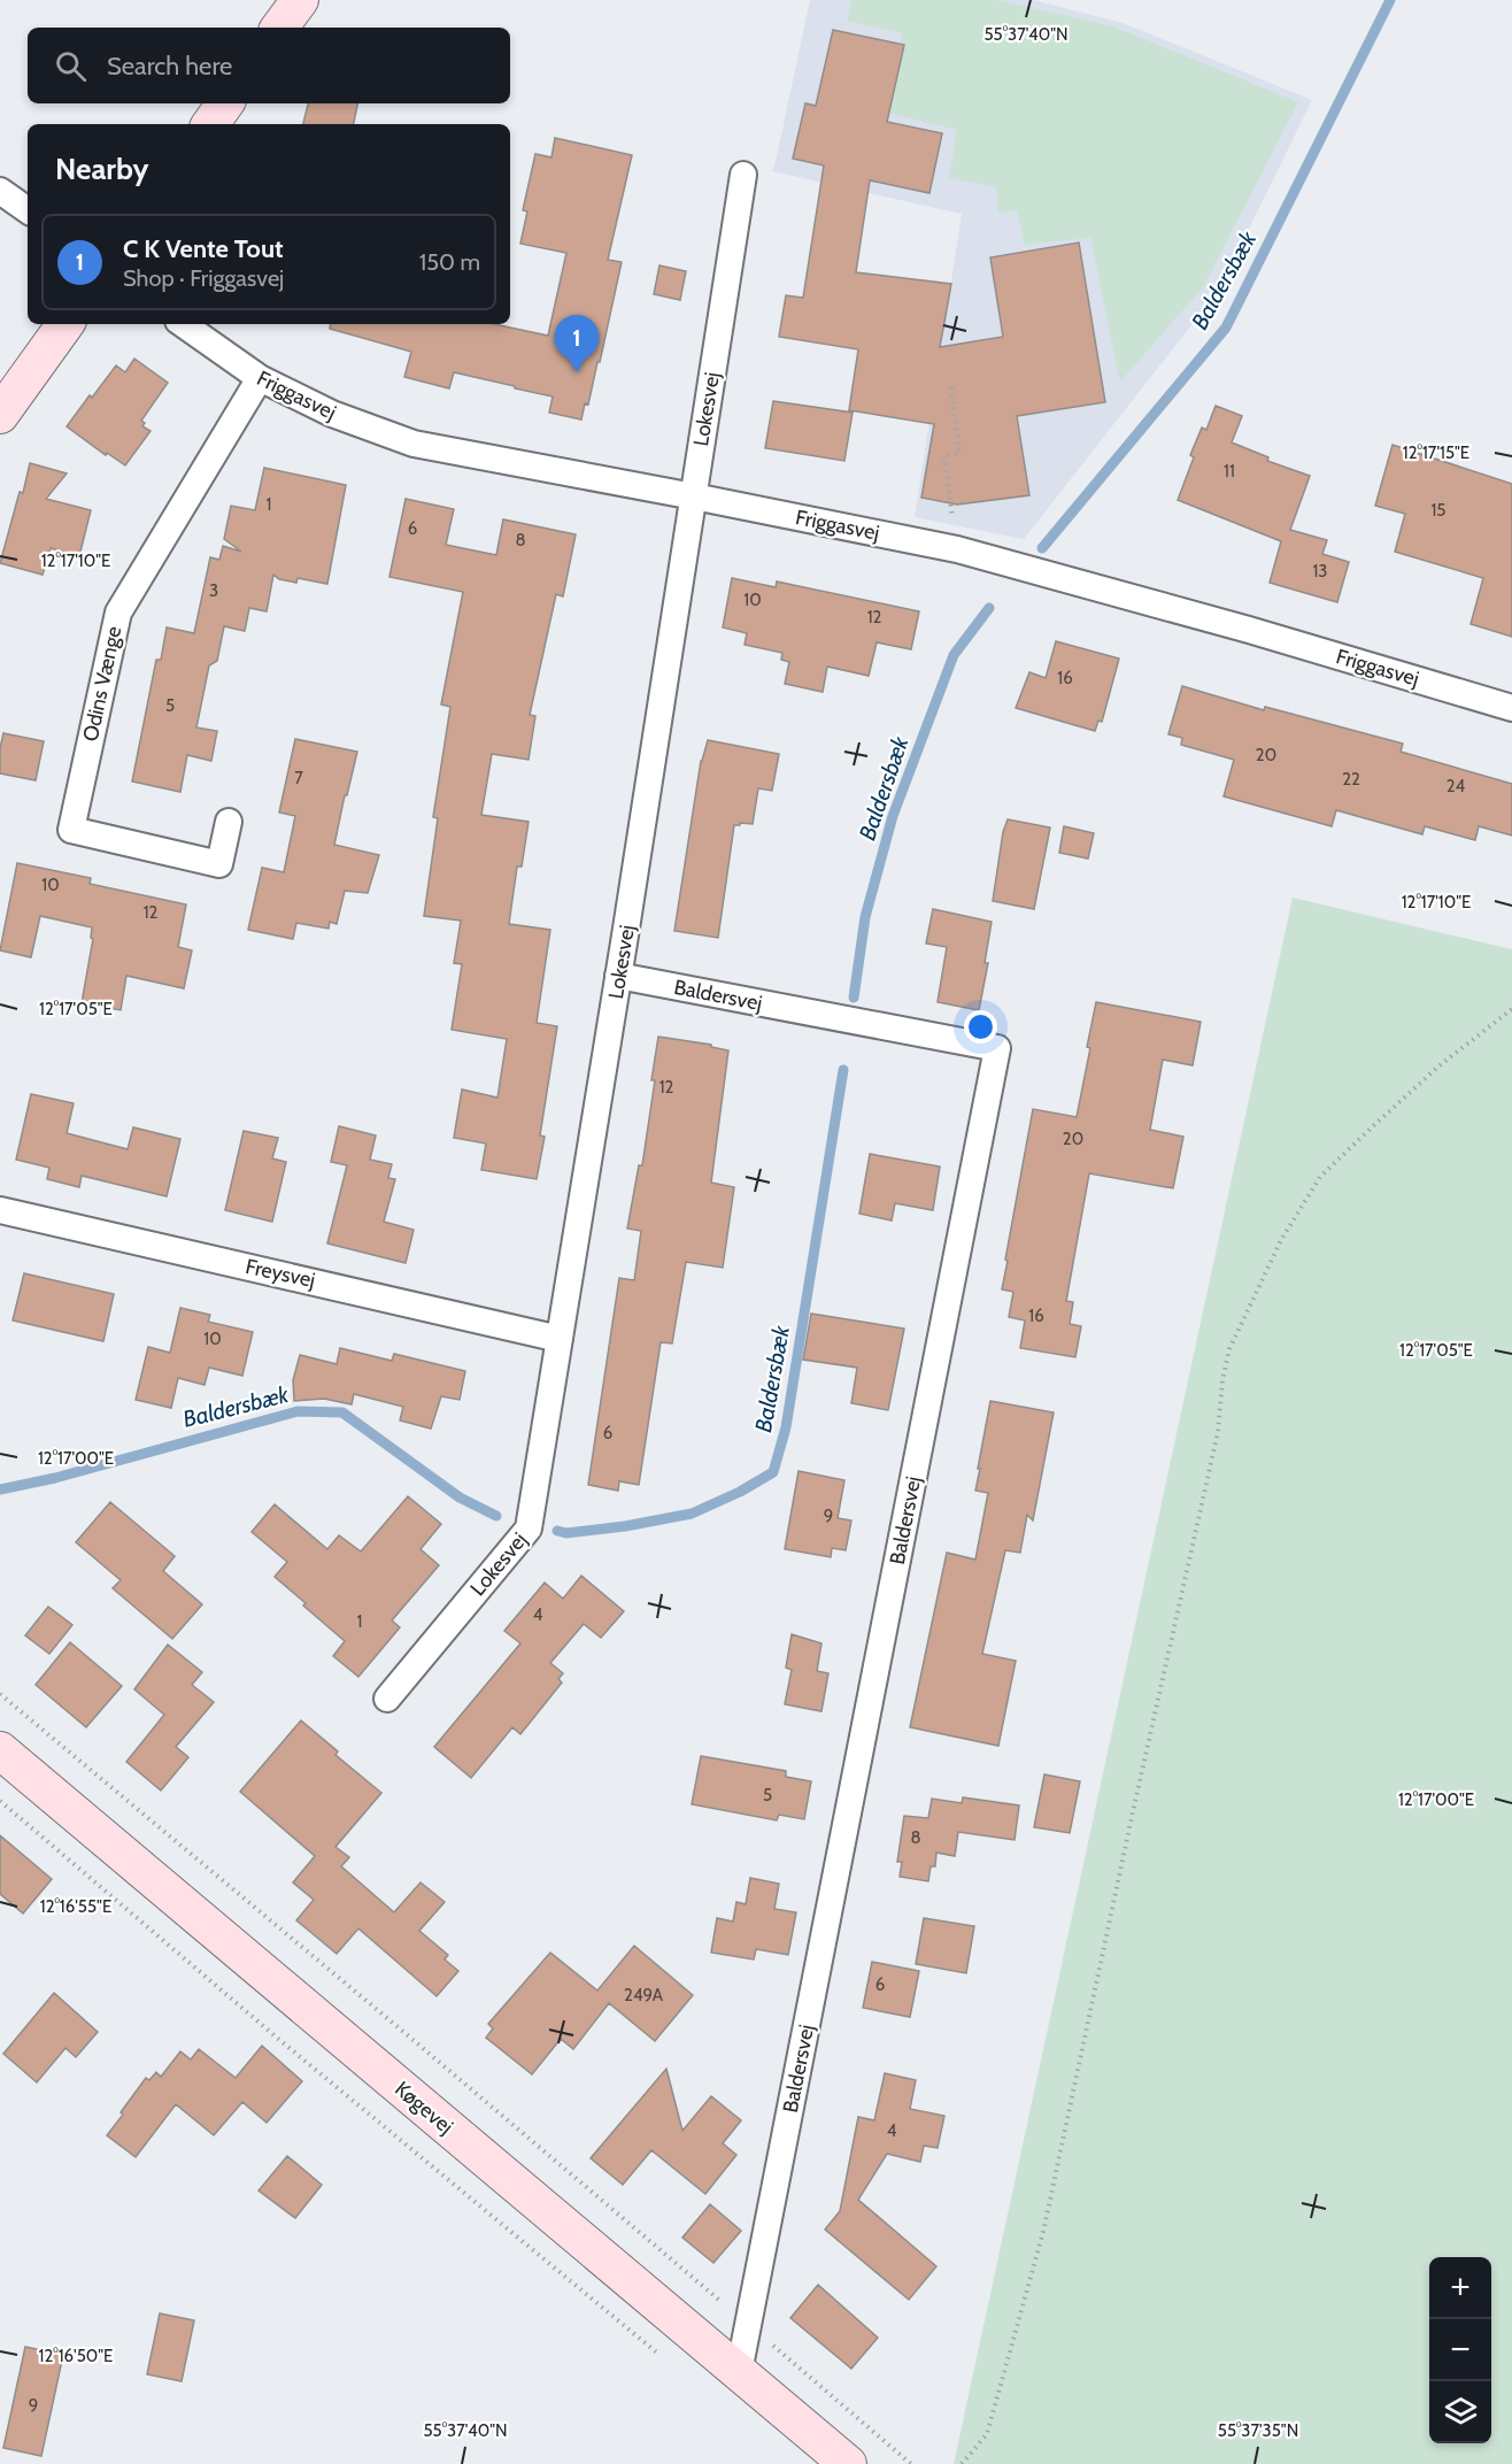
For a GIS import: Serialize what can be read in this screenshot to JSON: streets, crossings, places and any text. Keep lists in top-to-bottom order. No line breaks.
{"streets":{"street":["Friggasvej","Lokesvej","Odins Vænge","Baldersvej","Freysvej","Køgevej"]},"crossings":[["Friggasvej","Lokesvej"],["Friggasvej","Odins Vænge"],["Lokesvej","Baldersvej"],["Lokesvej","Freysvej"],["Baldersvej","Køgevej"]],"water":["Baldersbæk"],"house_numbers":["11","1","15","6","8","13","3","10","12","16","5","20","7","22","24","10","12","12","20","16","10","6","9","4","1","5","8","6","249A","4","9"],"page":{"search":"Search here","heading":"Nearby","list":[{"mark":"1","name":"C K Vente Tout","note":"Shop · Friggasvej","value":"150 m"}],"pins":"1","map_buttons":["+","−"]},"coordinates":["55°37'40\"N","12°17'15\"E","12°17'10\"E","12°17'05\"E","12°17'00\"E","12°16'55\"E","12°16'50\"E","55°37'35\"N"]}
